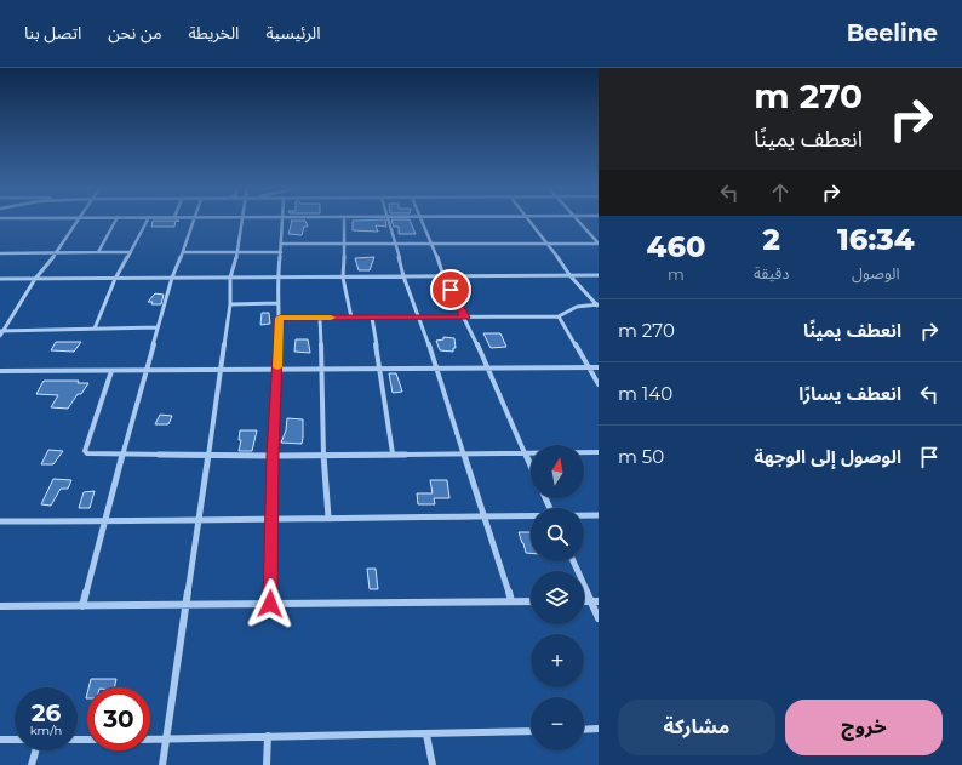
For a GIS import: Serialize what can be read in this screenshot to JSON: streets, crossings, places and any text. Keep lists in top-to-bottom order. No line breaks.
{"north":"top","page":{"header":"Beeline","nav":["الرئيسية","الخريطة","من نحن","اتصل بنا"],"turn":["270 m","انعطف يمينًا"],"eta":["16:34","الوصول","2","دقيقة","460","m"],"list":[{"name":"انعطف يمينًا","value":"270 m"},{"name":"انعطف يسارًا","value":"140 m"},{"name":"الوصول إلى الوجهة","value":"50 m"}],"map_buttons":["+","−"],"speed":"26 km/h","limit":"30","buttons":["خروج","مشاركة"]}}
